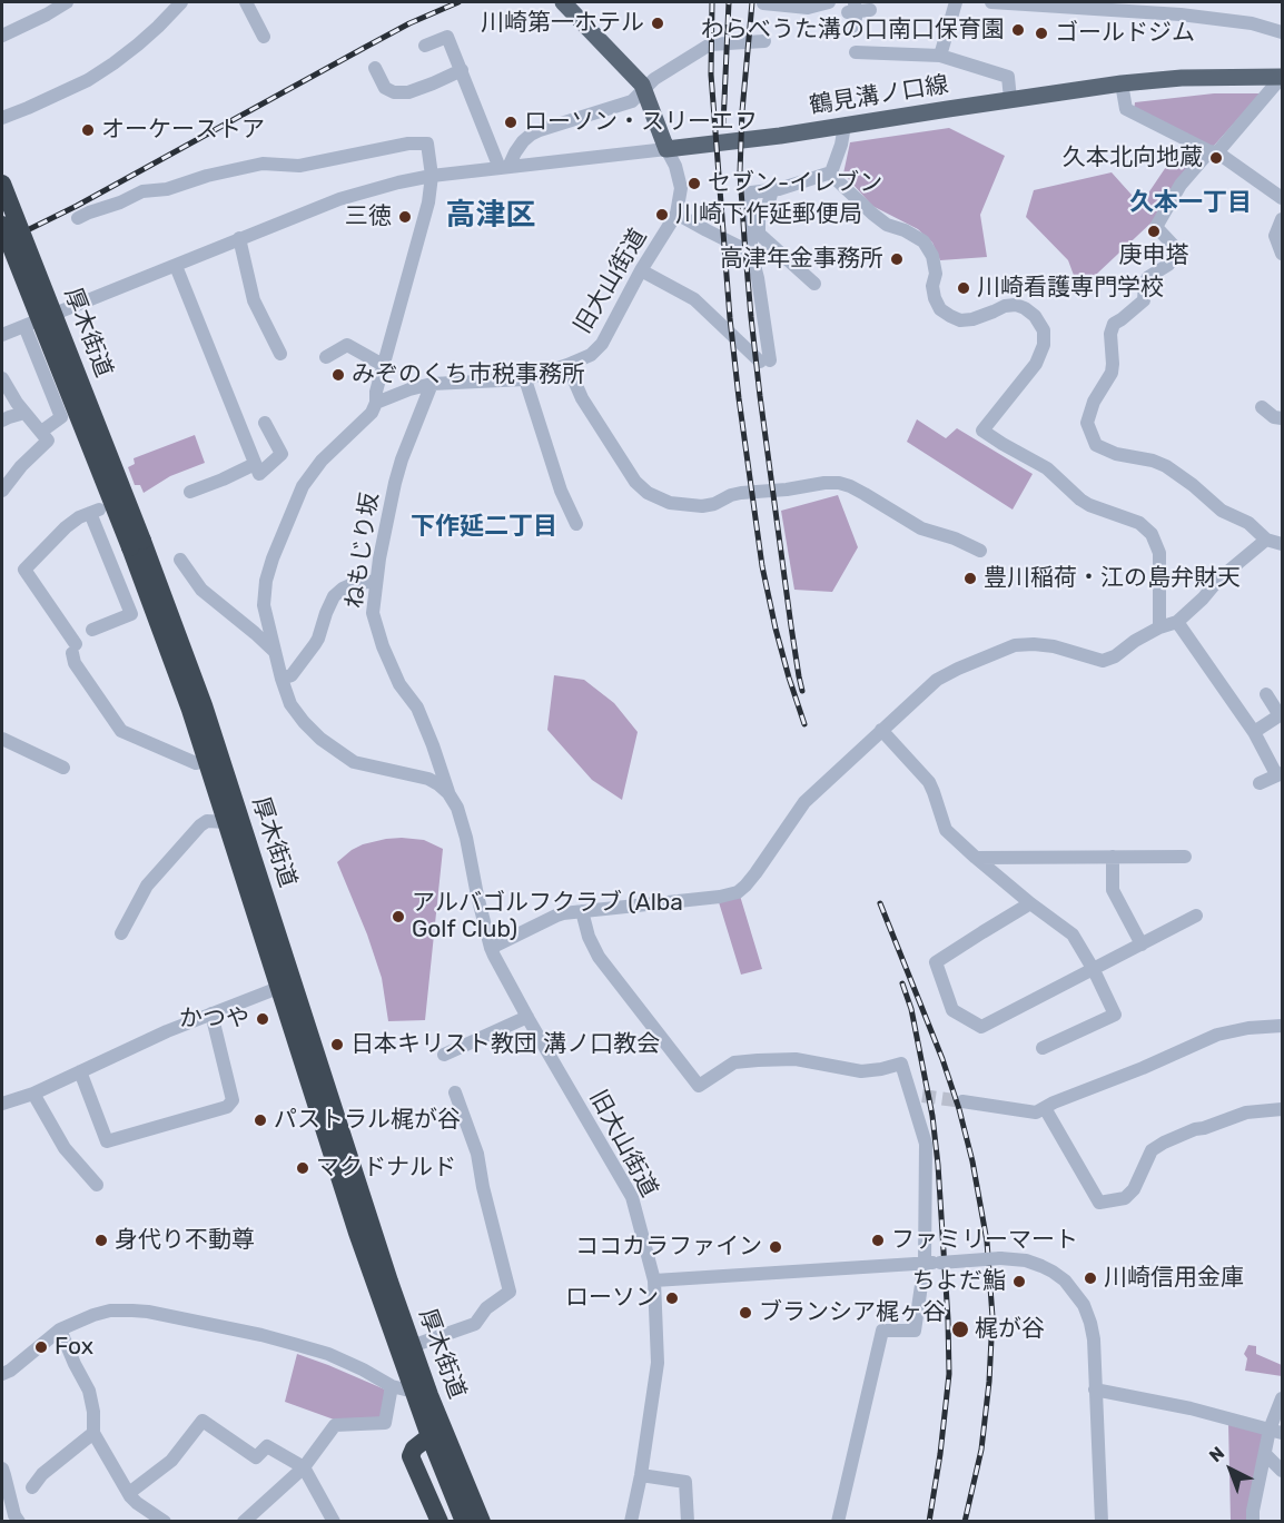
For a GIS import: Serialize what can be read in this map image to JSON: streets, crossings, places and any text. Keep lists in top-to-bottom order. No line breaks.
{"streets":{"highway":["厚木街道"],"main road":["鶴見溝ノ口線"],"street":["旧大山街道","ねもじり坂"]},"crossings":[["鶴見溝ノ口線","旧大山街道"],["旧大山街道","ねもじり坂"]],"districts":["久本一丁目","高津区","下作延二丁目"],"places":["川崎第一ホテル","わらべうた溝の口南口保育園","ゴールドジム","ローソン・スリーエフ","オーケーストア","久本北向地蔵","セブン-イレブン","川崎下作延郵便局","三徳","庚申塔","高津年金事務所","川崎看護専門学校","みぞのくち市税事務所","豊川稲荷・江の島弁財天","アルバゴルフクラブ (Alba Golf Club)","かつや","日本キリスト教団 溝ノ口教会","パストラル梶が谷","マクドナルド","身代り不動尊","ファミリーマート","ココカラファイン","川崎信用金庫","ちよだ鮨","ローソン","ブランシア梶ヶ谷","梶が谷","Fox"],"north":"top left"}
